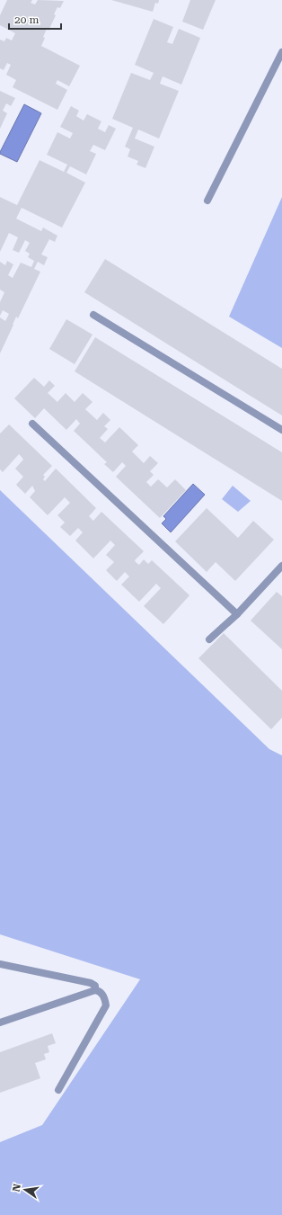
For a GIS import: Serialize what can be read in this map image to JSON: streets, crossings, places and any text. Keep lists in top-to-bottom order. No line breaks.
{"scale_bar":"20 m","north":"left"}
